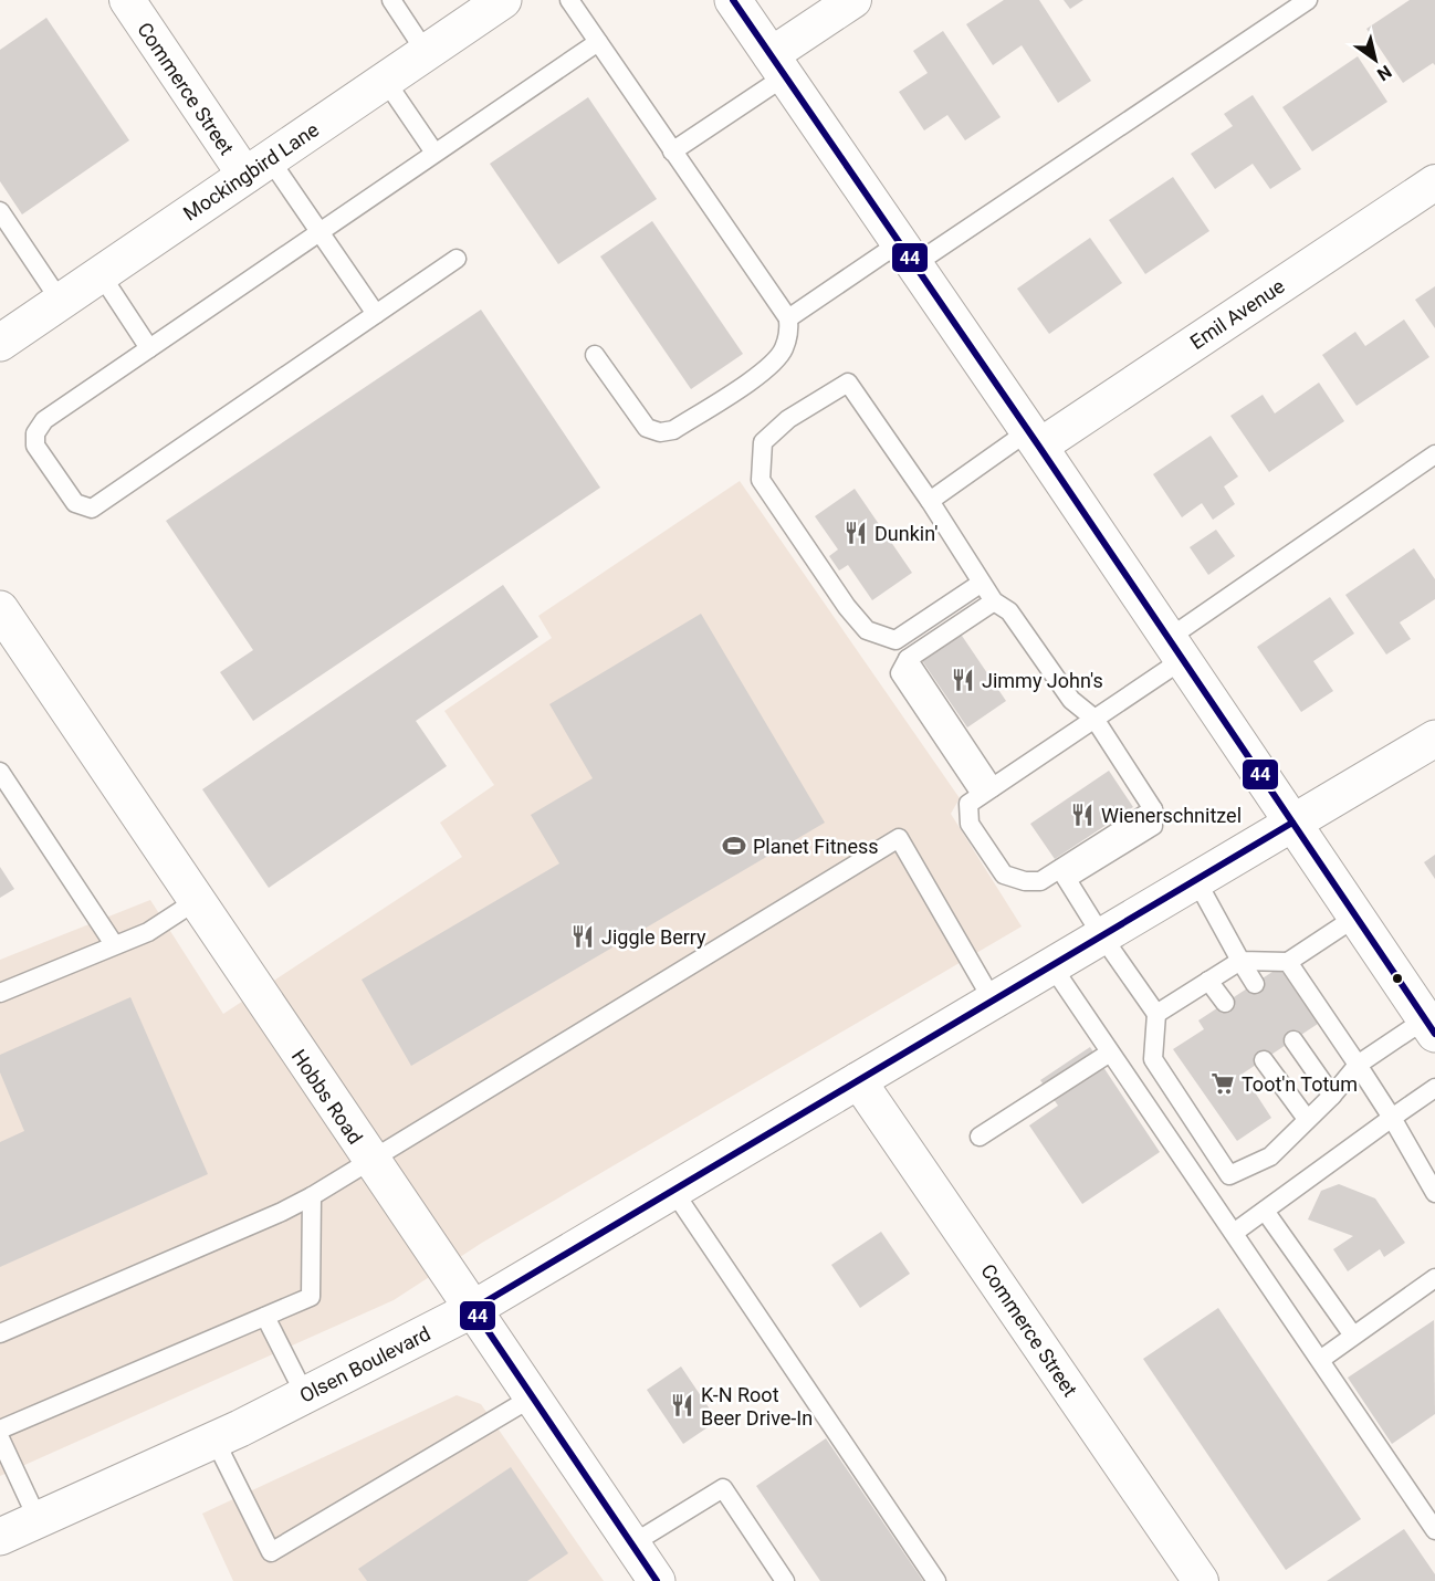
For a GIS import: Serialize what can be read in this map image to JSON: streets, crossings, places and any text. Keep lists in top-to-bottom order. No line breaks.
{"streets":{"main road":["Mockingbird Lane","Hobbs Road","Olsen Boulevard"],"street":["Commerce Street","Emil Avenue"]},"crossings":[["Commerce Street","Mockingbird Lane"],["Commerce Street","Olsen Boulevard"],["Hobbs Road","Olsen Boulevard"]],"places":{"restaurant":["Dunkin'","Jimmy John's","Wienerschnitzel","Jiggle Berry","K-N Root Beer Drive-In"],"sports":["Planet Fitness"],"supermarket":["Toot'n Totum"]},"lines":["transit line 44"],"north":"bottom right"}
